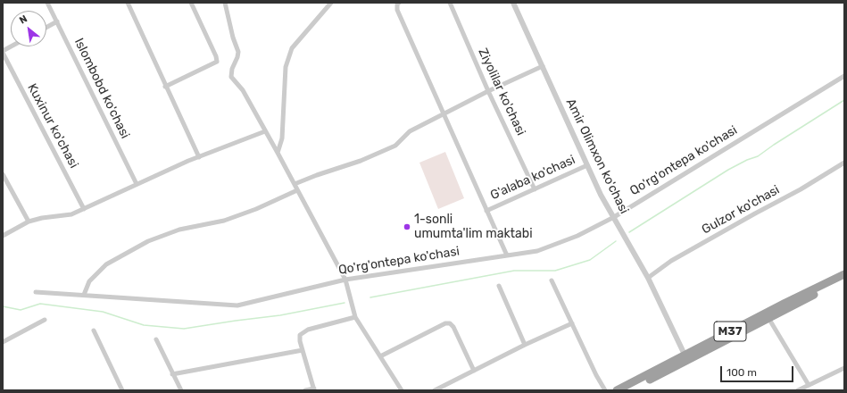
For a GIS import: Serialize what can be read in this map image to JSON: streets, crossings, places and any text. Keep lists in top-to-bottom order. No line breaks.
{"streets":{"highway":["M37"],"street":["Islombobd ko'chasi","Ziyolilar ko'chasi","Kuxinur ko'chasi","Amir Olimxon ko'chasi","Qo'rg'ontepa ko'chasi","G'alaba ko'chasi","Gulzor ko'chasi"]},"crossings":[["Ziyolilar ko'chasi","G'alaba ko'chasi"],["Amir Olimxon ko'chasi","Qo'rg'ontepa ko'chasi"],["Amir Olimxon ko'chasi","G'alaba ko'chasi"],["Amir Olimxon ko'chasi","Gulzor ko'chasi"],["Amir Olimxon ko'chasi","M37"]],"places":["1-sonli umumta'lim maktabi"],"scale_bar":"100 m","north":"top left"}
